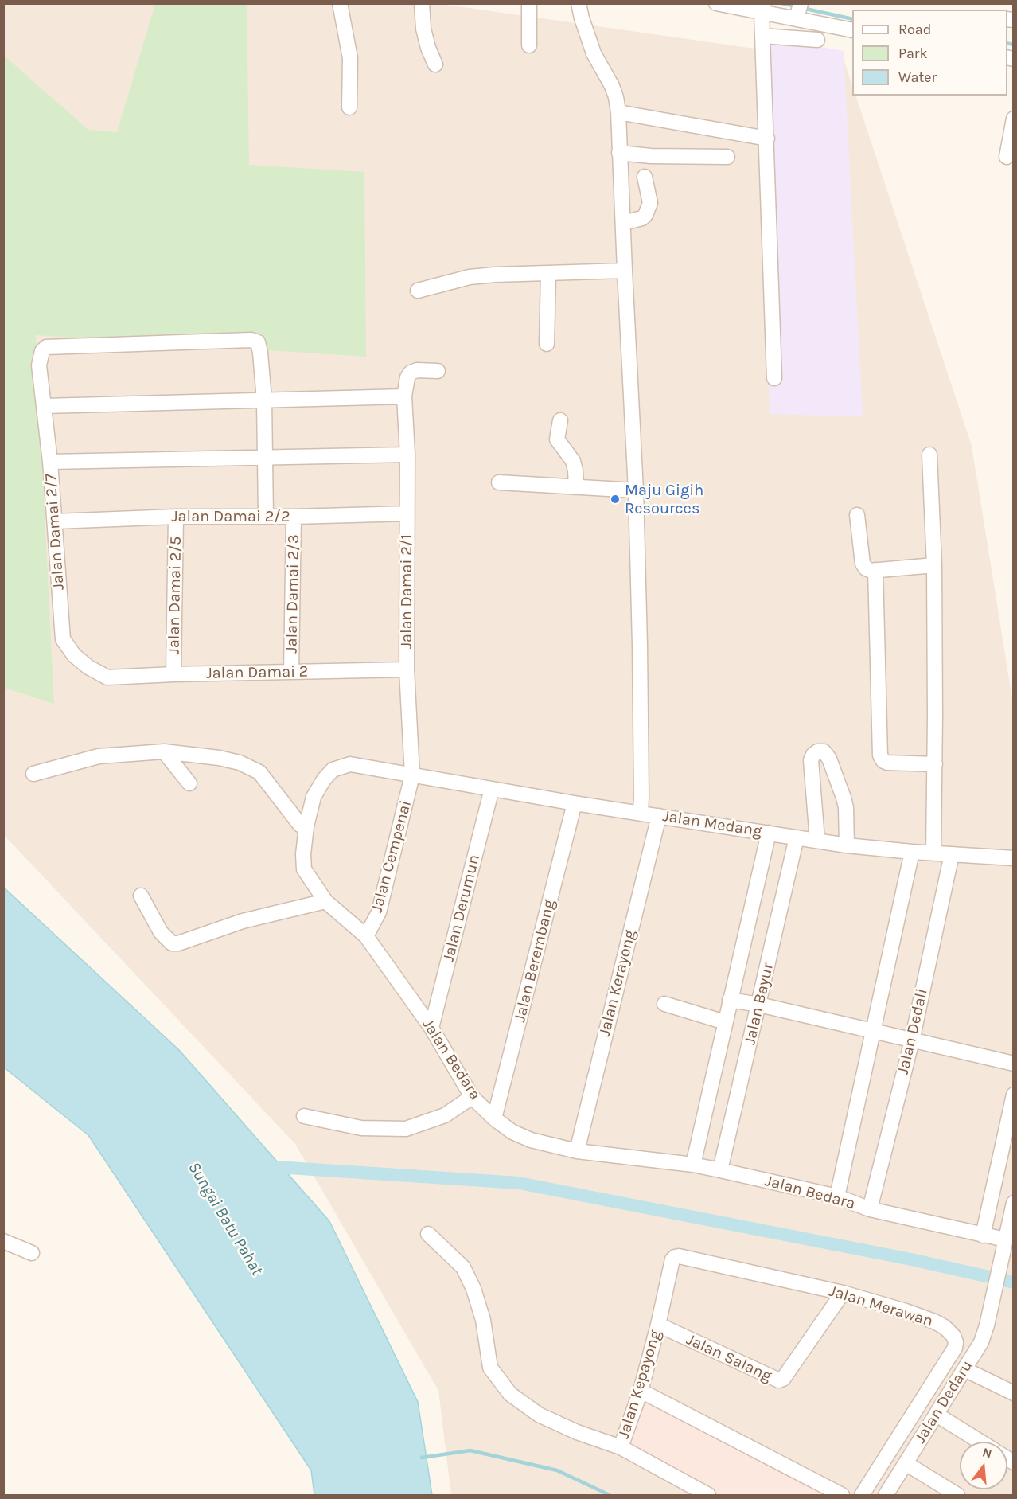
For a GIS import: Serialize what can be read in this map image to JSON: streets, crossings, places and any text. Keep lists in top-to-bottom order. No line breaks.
{"streets":{"street":["Jalan Damai 2/2","Jalan Damai 2/7","Jalan Damai 2/1","Jalan Damai 2/3","Jalan Damai 2/5","Jalan Damai 2","Jalan Medang","Jalan Cempenai","Jalan Derumun","Jalan Berembang","Jalan Kerayong","Jalan Bayur","Jalan Dedali","Jalan Bedara","Jalan Merawan","Jalan Salang","Jalan Kepayong","Jalan Dedaru"]},"crossings":[["Jalan Damai 2/2","Jalan Damai 2/7"],["Jalan Damai 2/2","Jalan Damai 2/1"],["Jalan Damai 2/2","Jalan Damai 2/3"],["Jalan Damai 2/2","Jalan Damai 2/5"],["Jalan Damai 2/7","Jalan Damai 2"],["Jalan Damai 2/1","Jalan Damai 2"],["Jalan Damai 2/1","Jalan Medang"],["Jalan Damai 2/1","Jalan Cempenai"],["Jalan Damai 2/1","Jalan Bedara"],["Jalan Damai 2/3","Jalan Damai 2"],["Jalan Damai 2/5","Jalan Damai 2"],["Jalan Medang","Jalan Cempenai"],["Jalan Medang","Jalan Derumun"],["Jalan Medang","Jalan Berembang"],["Jalan Medang","Jalan Kerayong"],["Jalan Medang","Jalan Bayur"],["Jalan Medang","Jalan Dedali"],["Jalan Medang","Jalan Bedara"],["Jalan Cempenai","Jalan Bedara"],["Jalan Derumun","Jalan Bedara"],["Jalan Berembang","Jalan Bedara"],["Jalan Kerayong","Jalan Bedara"],["Jalan Bayur","Jalan Bedara"],["Jalan Dedali","Jalan Bedara"],["Jalan Bedara","Jalan Dedaru"],["Jalan Merawan","Jalan Salang"],["Jalan Merawan","Jalan Kepayong"],["Jalan Salang","Jalan Kepayong"]],"water":["Sungai Batu Pahat"],"places":["Maju Gigih Resources"],"legend":["Road","Park","Water"],"north":"top"}
